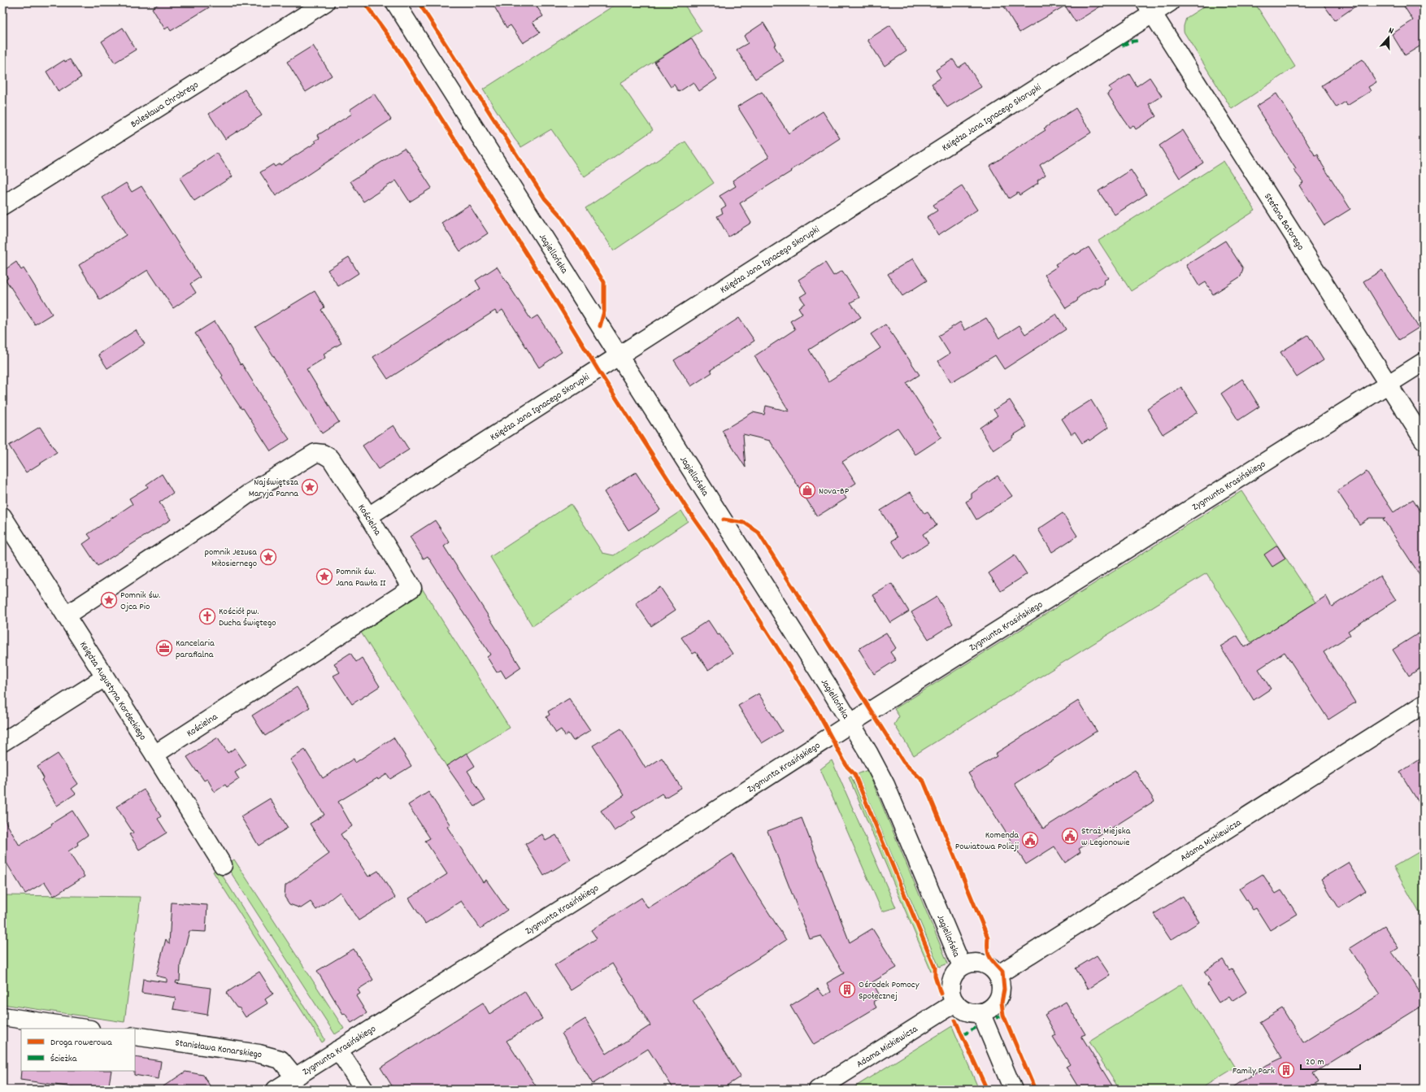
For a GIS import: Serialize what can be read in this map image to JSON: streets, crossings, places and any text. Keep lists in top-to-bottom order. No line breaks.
{"streets":{"street":["Bolesława Chrobrego","Księdza Jana Ignacego Skorupki","Stefana Batorego","Jagiellońska","Zygmunta Krasińskiego","Kościelna","Księdza Augustyna Kordeckiego","Adama Mickiewicza","Stanisława Konarskiego"]},"crossings":[["Księdza Jana Ignacego Skorupki","Stefana Batorego"],["Księdza Jana Ignacego Skorupki","Jagiellońska"],["Księdza Jana Ignacego Skorupki","Kościelna"],["Stefana Batorego","Zygmunta Krasińskiego"],["Jagiellońska","Zygmunta Krasińskiego"],["Jagiellońska","Adama Mickiewicza"],["Zygmunta Krasińskiego","Stanisława Konarskiego"],["Kościelna","Księdza Augustyna Kordeckiego"]],"places":{"place":["Najświętsza Maryja Panna","pomnik Jezusa Miłosiernego","Pomnik św. Jana Pawła II","Pomnik św. Ojca Pio"],"shop":["Nova-BP"],"church":["Kościół pw. Ducha Świętego"],"office":["Kancelaria parafialna"],"public building":["Straż Miejska w Legionowie","Komenda Powiatowa Policji"],"building":["Ośrodek Pomocy Społecznej","Family Park"]},"legend":["Droga rowerowa","Ścieżka"],"scale_bar":"20 m","north":"top"}
